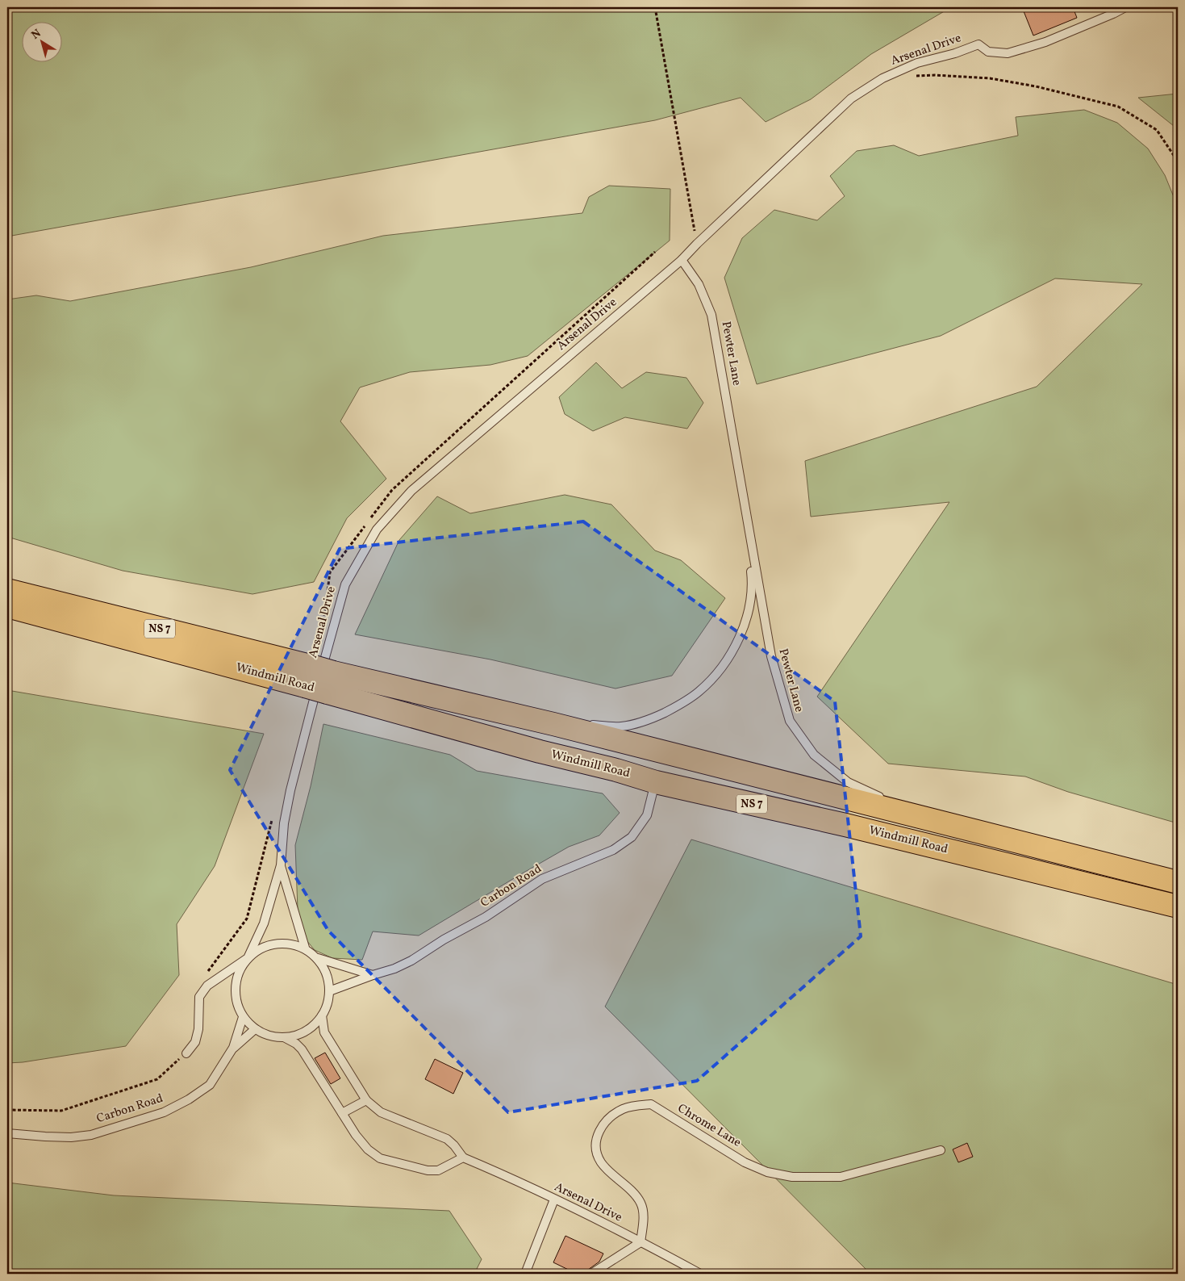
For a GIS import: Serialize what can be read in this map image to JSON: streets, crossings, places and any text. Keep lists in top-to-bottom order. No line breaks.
{"streets":{"highway":["NS 7","Windmill Road"],"lane":["Arsenal Drive","Pewter Lane","Carbon Road","Chrome Lane"]},"crossings":[["Arsenal Drive","Pewter Lane"],["Arsenal Drive","Windmill Road"],["Arsenal Drive","Carbon Road"],["Arsenal Drive","Chrome Lane"],["Pewter Lane","Windmill Road"],["Windmill Road","Carbon Road"]],"north":"top left"}
